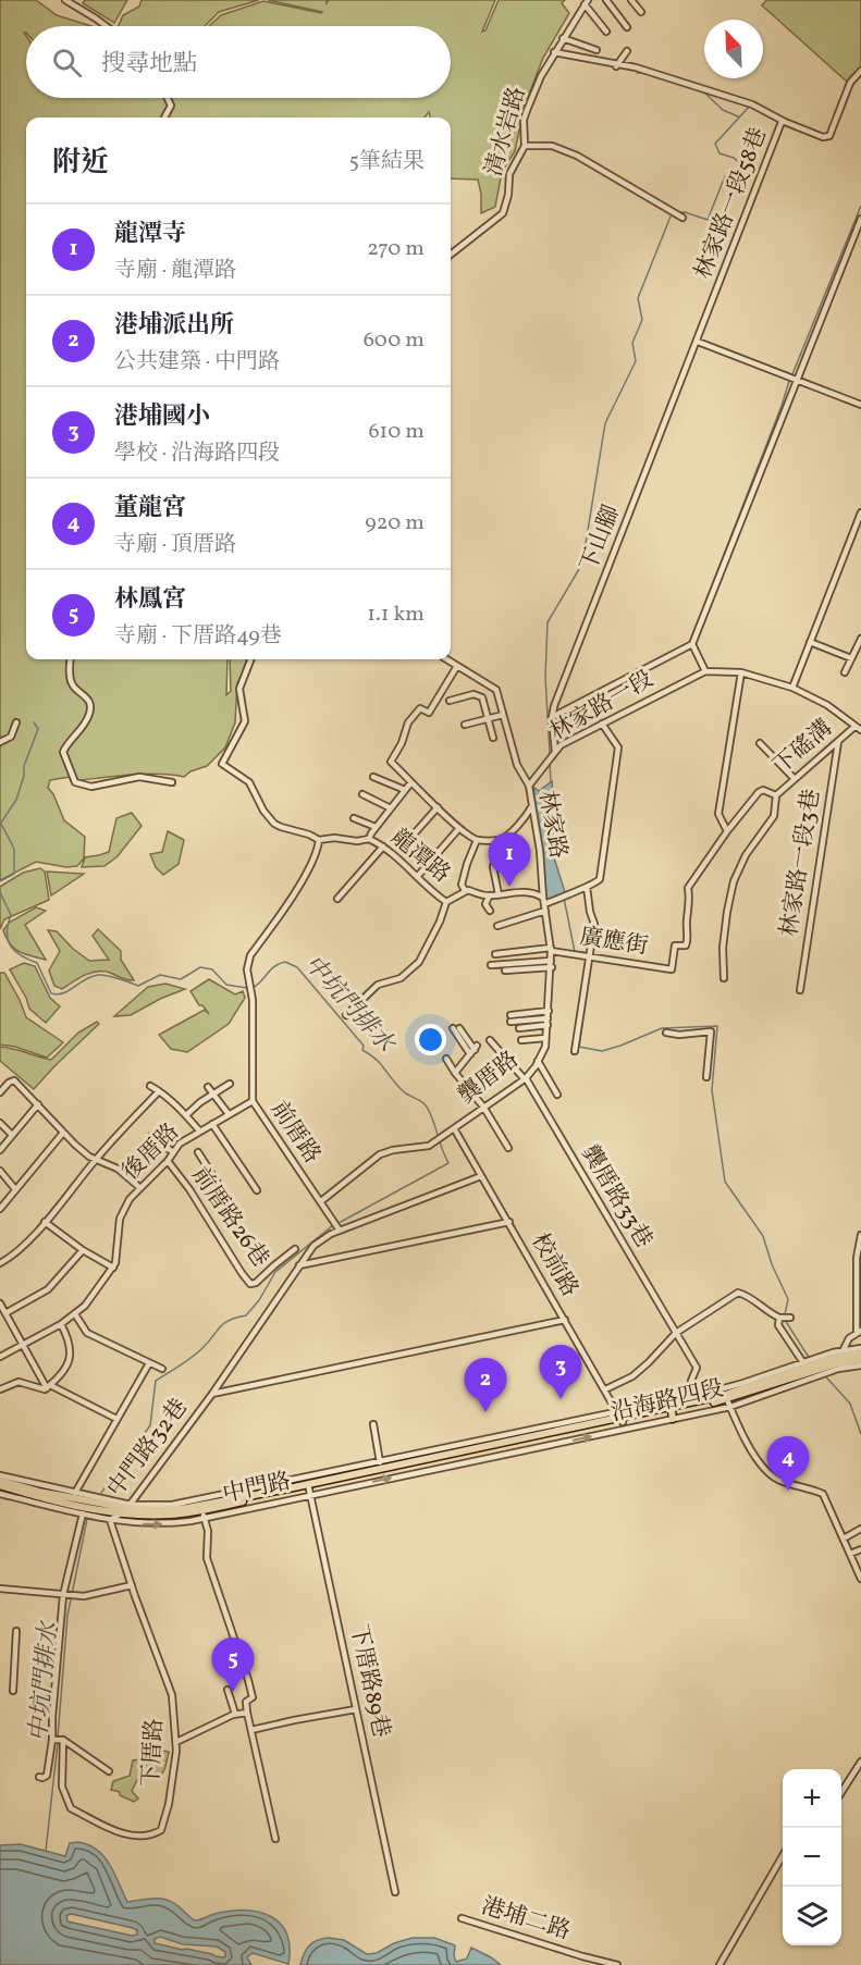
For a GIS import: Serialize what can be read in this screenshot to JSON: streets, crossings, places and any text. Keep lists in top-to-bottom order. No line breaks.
{"streets":{"main road":["沿海路四段","中門路"],"street":["清水岩路","林家路一段58巷","下山腳","林家路一段","下磘溝","林家路","龍潭路","林家路一段3巷","廣應街","龔厝路","前厝路","後厝路","龔厝路33巷","前厝路26巷","校前路","中門路32巷","下厝路89巷","下厝路","港埔二路"]},"crossings":[["林家路一段58巷","下山腳"],["下山腳","林家路一段"],["林家路一段","林家路"],["下磘溝","林家路一段3巷"],["林家路","龍潭路"],["林家路","廣應街"],["林家路","龔厝路"],["龍潭路","前厝路"],["龔厝路","前厝路"],["龔厝路","龔厝路33巷"],["龔厝路","校前路"],["前厝路","後厝路"],["後厝路","前厝路26巷"],["龔厝路33巷","沿海路四段"],["校前路","沿海路四段"],["沿海路四段","中門路"],["中門路32巷","中門路"],["中門路32巷","下厝路"],["中門路","下厝路89巷"],["中門路","下厝路"]],"water":["中坑門排水"],"north":"top left","page":{"search":"搜尋地點","heading":["附近","5筆結果"],"list":[{"mark":"1","name":"龍潭寺","note":"寺廟 · 龍潭路","value":"270 m"},{"mark":"2","name":"港埔派出所","note":"公共建築 · 中門路","value":"600 m"},{"mark":"3","name":"港埔國小","note":"學校 · 沿海路四段","value":"610 m"},{"mark":"4","name":"董龍宮","note":"寺廟 · 頂厝路","value":"920 m"},{"mark":"5","name":"林鳳宮","note":"寺廟 · 下厝路49巷","value":"1.1 km"}],"pins":["1","3","2","4","5"],"map_buttons":["+","−"]}}
